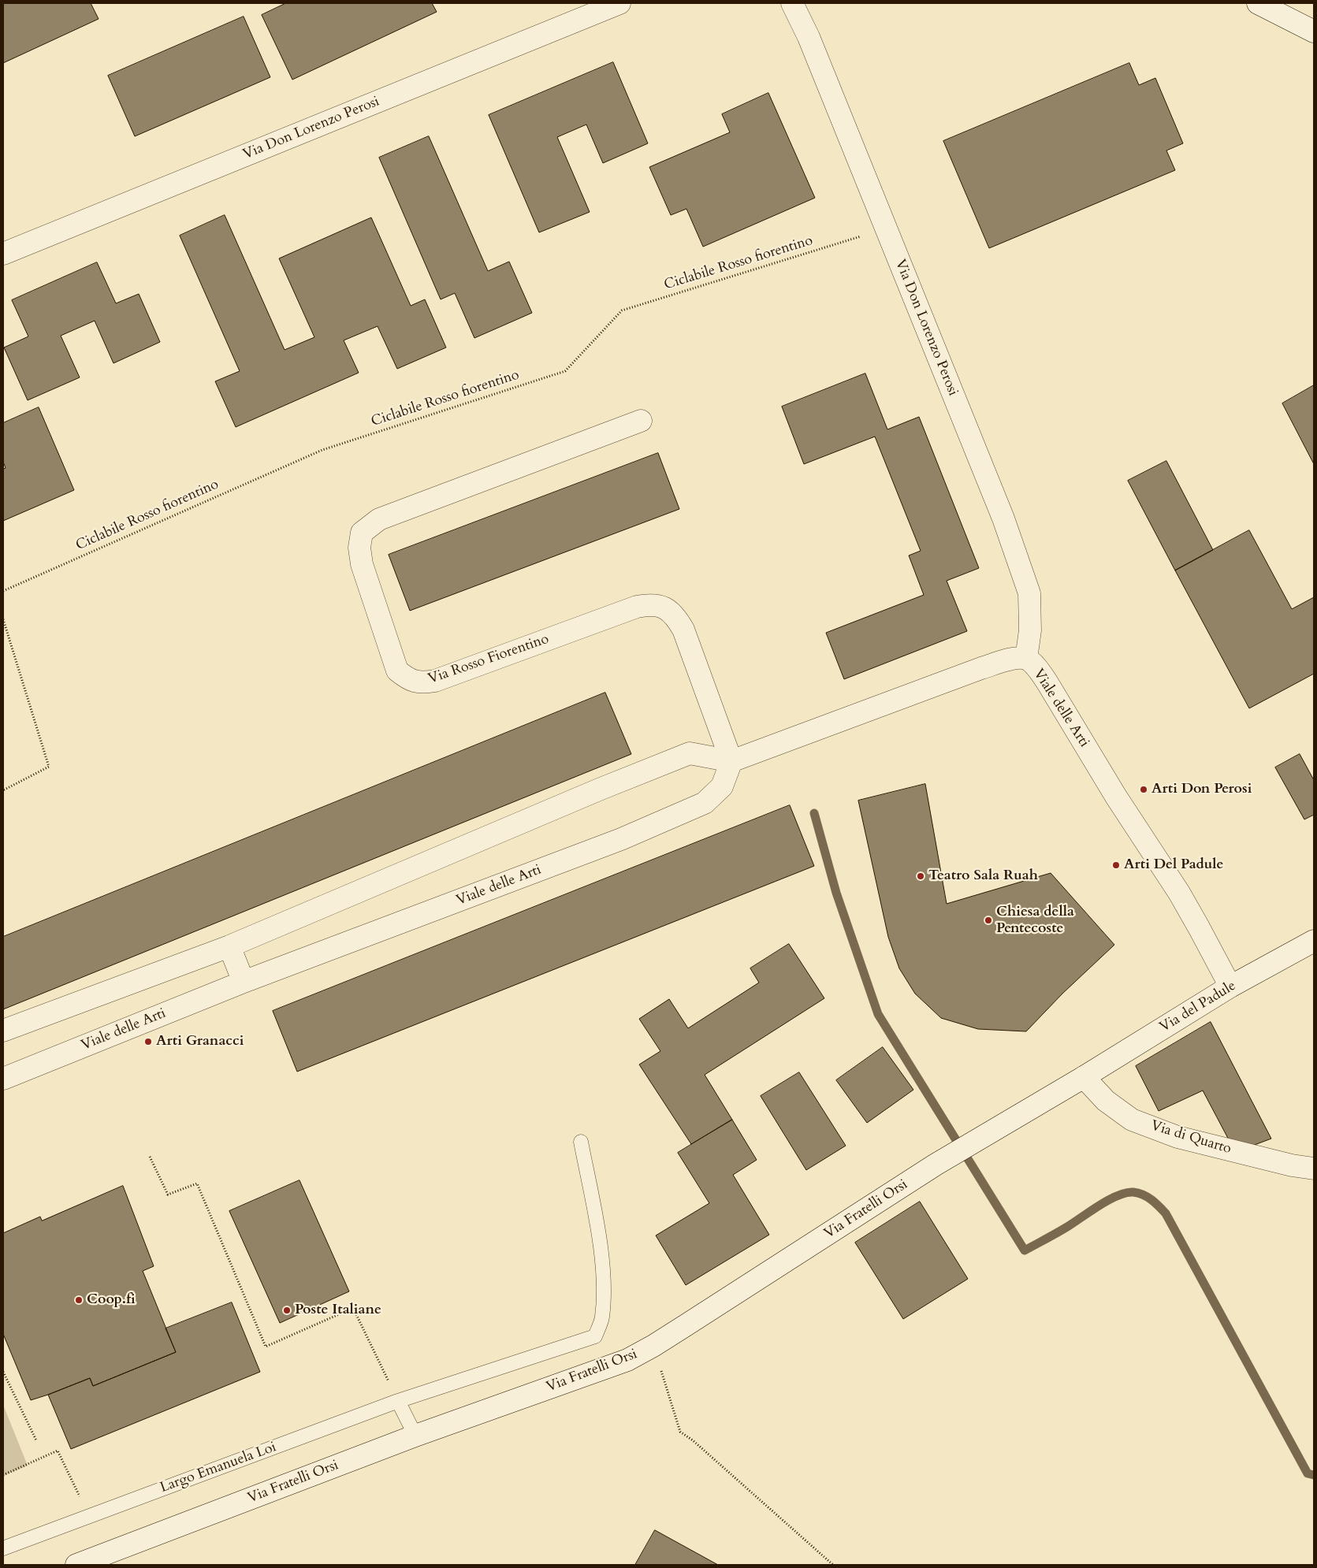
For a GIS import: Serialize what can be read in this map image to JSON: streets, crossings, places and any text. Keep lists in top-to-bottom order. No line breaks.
{"streets":{"street":["Via Don Lorenzo Perosi","Via Rosso Fiorentino","Viale delle Arti","Via del Padule","Via di Quarto","Via Fratelli Orsi"],"lane":["Largo Emanuela Loi"],"path":["Ciclabile Rosso fiorentino"]},"crossings":[["Via Don Lorenzo Perosi","Ciclabile Rosso fiorentino"],["Via Don Lorenzo Perosi","Viale delle Arti"],["Via Rosso Fiorentino","Viale delle Arti"],["Viale delle Arti","Via del Padule"],["Via del Padule","Via di Quarto"],["Via del Padule","Via Fratelli Orsi"],["Via di Quarto","Via Fratelli Orsi"]],"places":["Arti Don Perosi","Arti Del Padule","Teatro Sala Ruah","Chiesa della Pentecoste","Arti Granacci","Coop.fi","Poste Italiane"]}
